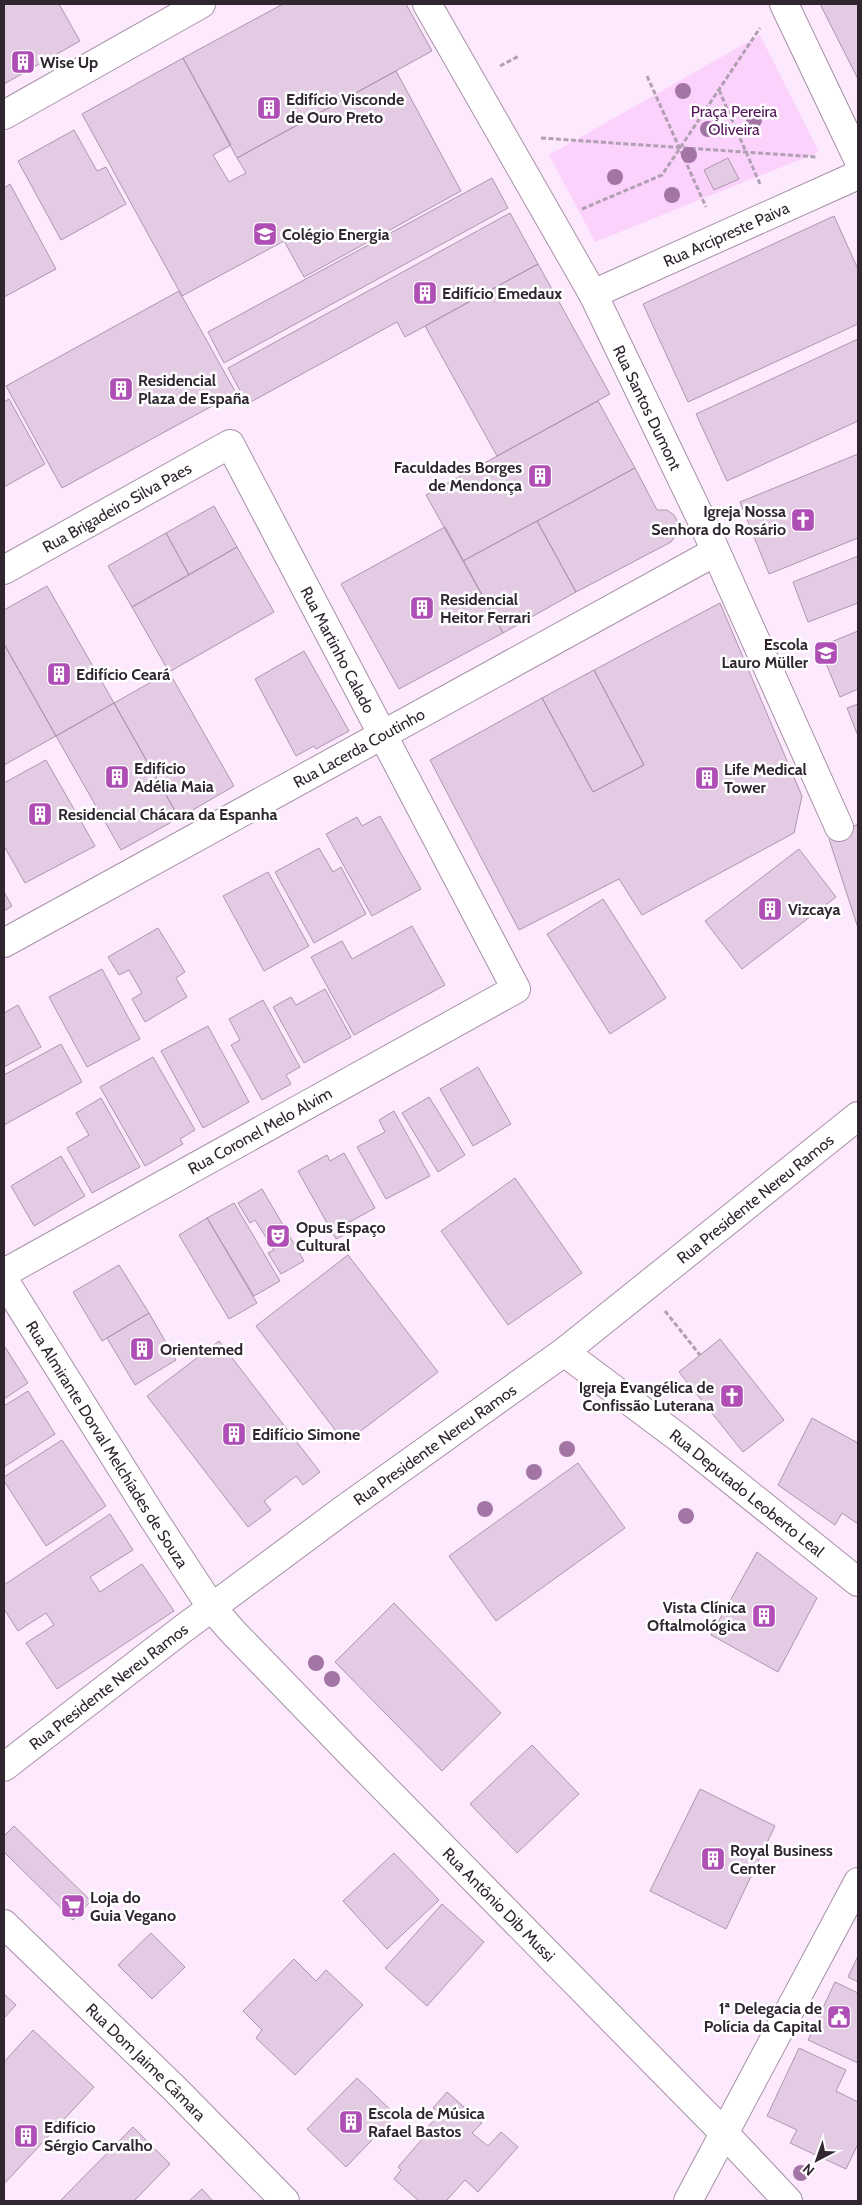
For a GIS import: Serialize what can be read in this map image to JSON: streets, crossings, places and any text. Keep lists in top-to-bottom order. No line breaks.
{"streets":{"street":["Rua Arcipreste Paiva","Rua Santos Dumont","Rua Brigadeiro Silva Paes","Rua Martinho Calado","Rua Lacerda Coutinho","Rua Coronel Melo Alvim","Rua Presidente Nereu Ramos","Rua Almirante Dorval Melchíades de Souza","Rua Deputado Leoberto Leal","Rua Antônio Dib Mussi","Rua Dom Jaime Câmara"]},"crossings":[["Rua Arcipreste Paiva","Rua Santos Dumont"],["Rua Santos Dumont","Rua Lacerda Coutinho"],["Rua Brigadeiro Silva Paes","Rua Martinho Calado"],["Rua Martinho Calado","Rua Lacerda Coutinho"],["Rua Martinho Calado","Rua Coronel Melo Alvim"],["Rua Presidente Nereu Ramos","Rua Almirante Dorval Melchíades de Souza"],["Rua Presidente Nereu Ramos","Rua Deputado Leoberto Leal"],["Rua Presidente Nereu Ramos","Rua Antônio Dib Mussi"],["Rua Almirante Dorval Melchíades de Souza","Rua Antônio Dib Mussi"]],"parks":["Praça Pereira Oliveira"],"places":{"building":["Wise Up","Edifício Visconde de Ouro Preto","Edifício Emedaux","Residencial Plaza de España","Faculdades Borges de Mendonça","Residencial Heitor Ferrari","Edifício Ceará","Edifício Adélia Maia","Life Medical Tower","Residencial Chácara da Espanha","Vizcaya","Orientemed","Edifício Simone","Vista Clínica Oftalmológica","Royal Business Center","Escola de Música Rafael Bastos","Edifício Sérgio Carvalho"],"school or university":["Colégio Energia","Escola Lauro Müller"],"church":["Igreja Nossa Senhora do Rosário","Igreja Evangélica de Confissão Luterana"],"theatre":["Opus Espaço Cultural"],"supermarket":["Loja do Guia Vegano"],"public building":["1ª Delegacia de Polícia da Capital"]},"north":"bottom left"}
